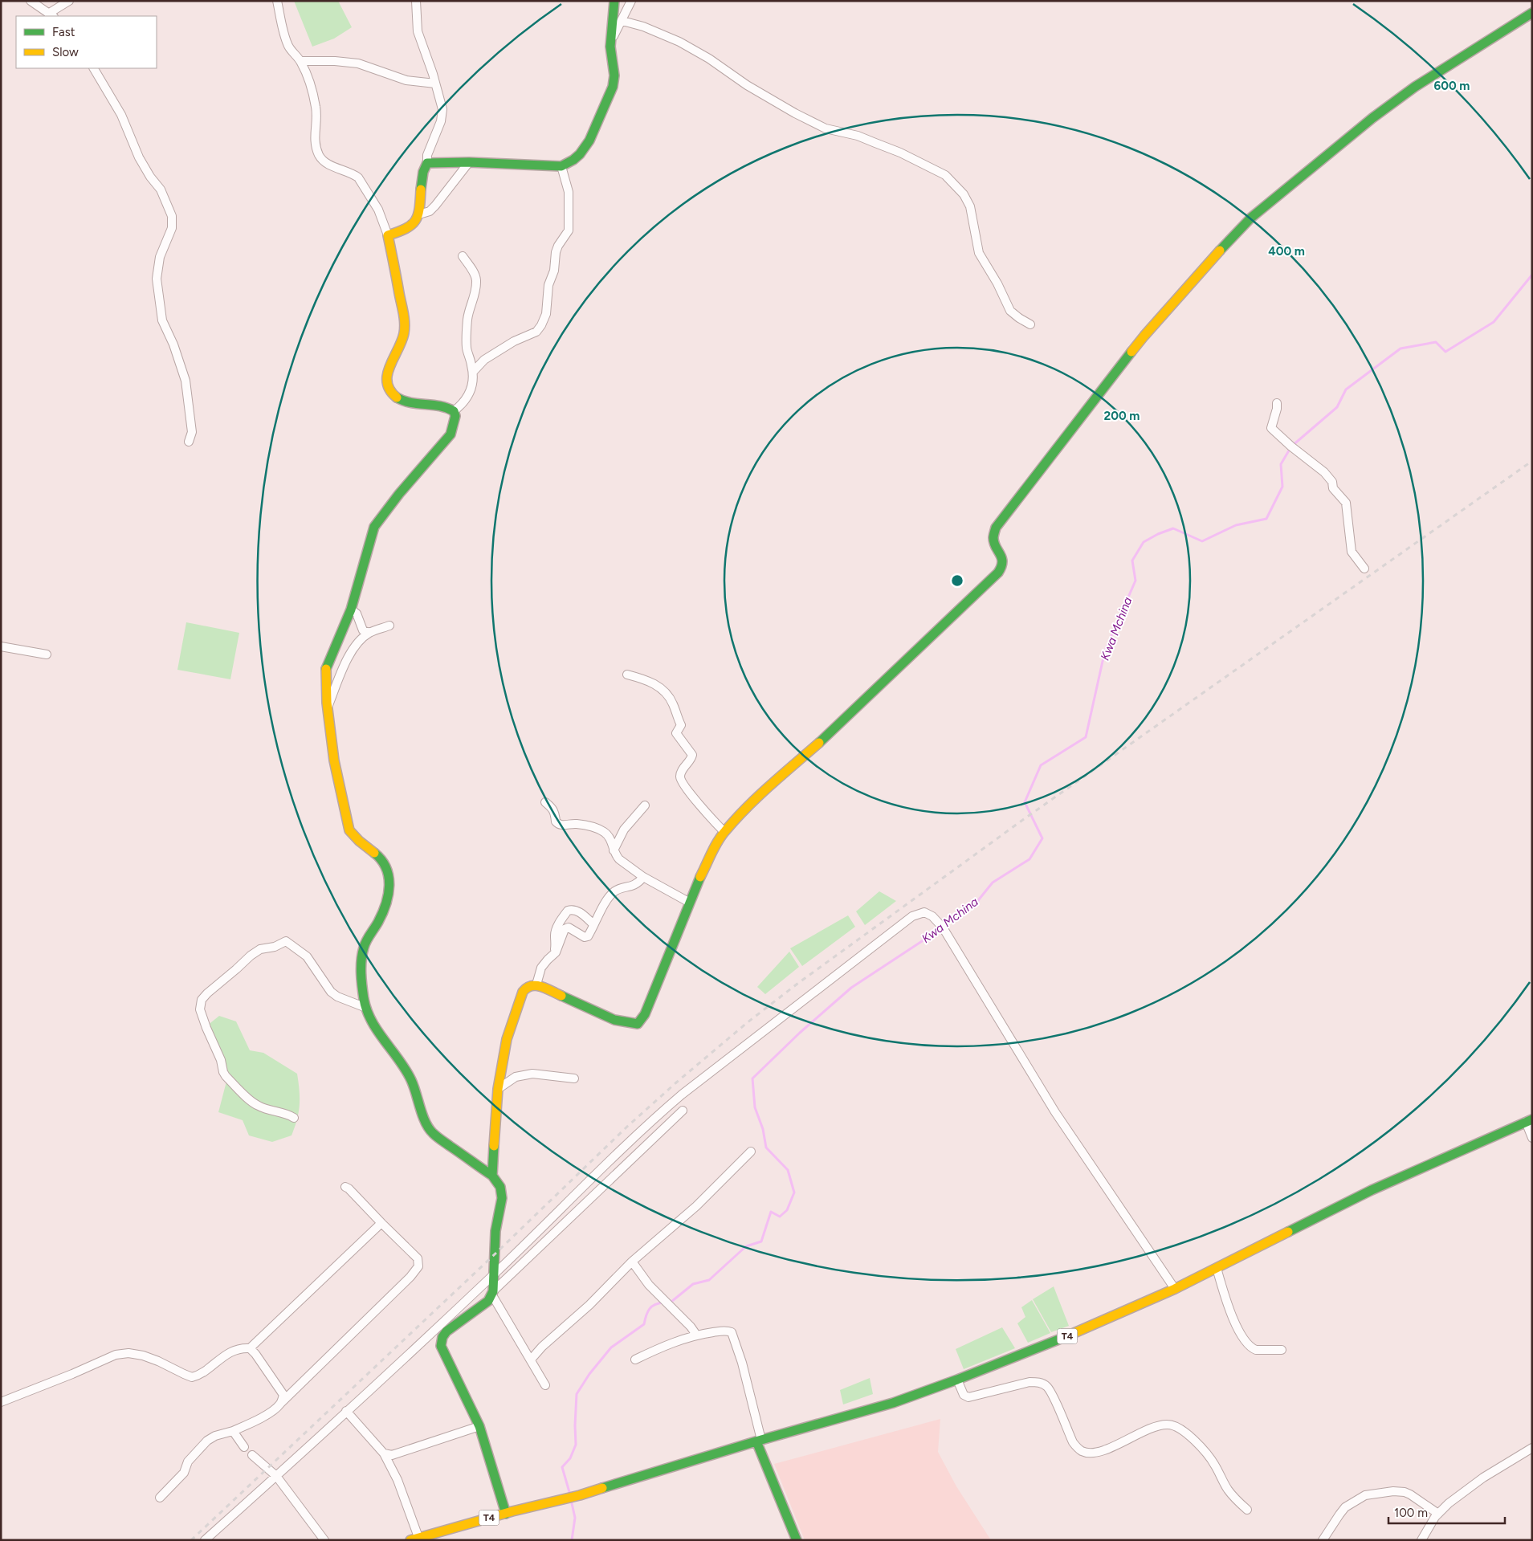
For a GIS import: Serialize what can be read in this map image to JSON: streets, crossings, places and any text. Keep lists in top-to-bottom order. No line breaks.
{"streets":{"main road":["T4"]},"water":["Kwa Mchina"],"legend":["Fast","Slow"],"scale_bar":"100 m","rings":["600 m","400 m","200 m"]}
